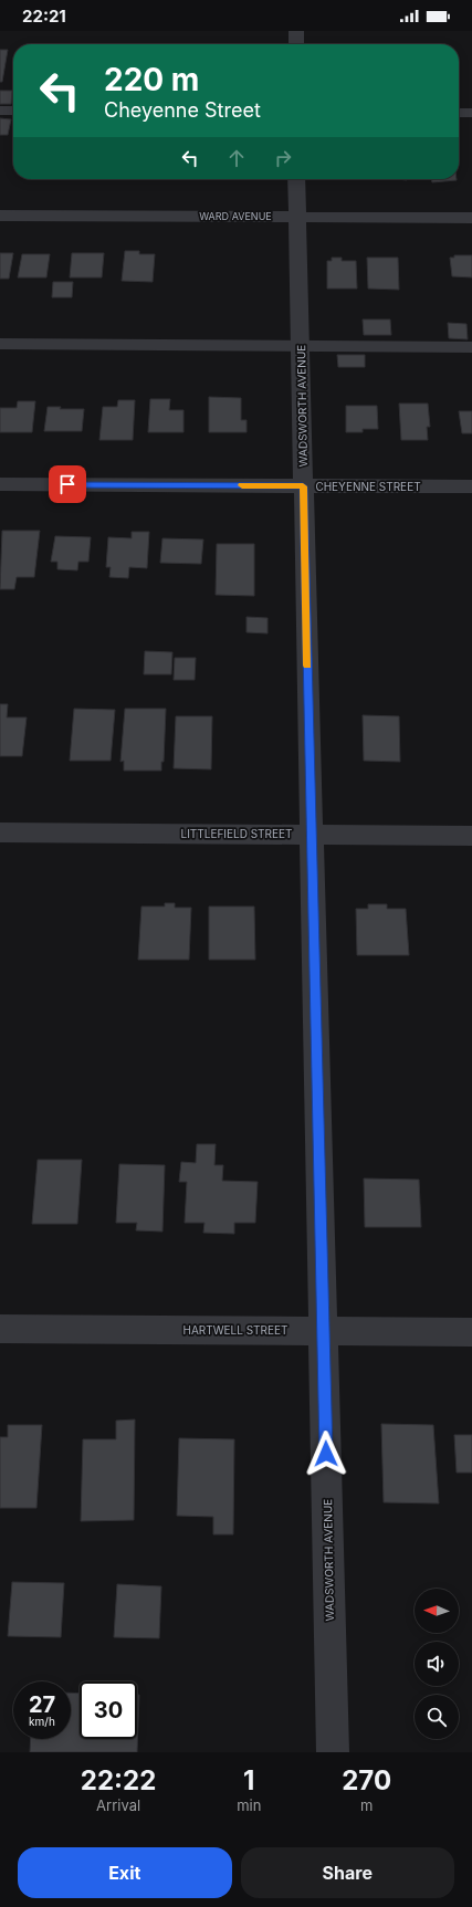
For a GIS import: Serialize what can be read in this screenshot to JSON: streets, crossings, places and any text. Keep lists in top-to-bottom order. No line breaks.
{"streets":{"street":["WARD AVENUE","WADSWORTH AVENUE","CHEYENNE STREET","LITTLEFIELD STREET","HARTWELL STREET"]},"crossings":[["WARD AVENUE","WADSWORTH AVENUE"],["WADSWORTH AVENUE","CHEYENNE STREET"],["WADSWORTH AVENUE","LITTLEFIELD STREET"],["WADSWORTH AVENUE","HARTWELL STREET"]],"north":"left","page":{"status":"22:21","turn":["220 m","Cheyenne Street"],"speed":"27 km/h","limit":"30","eta":["22:22","Arrival","1","min","270","m"],"buttons":["Exit","Share"]}}
